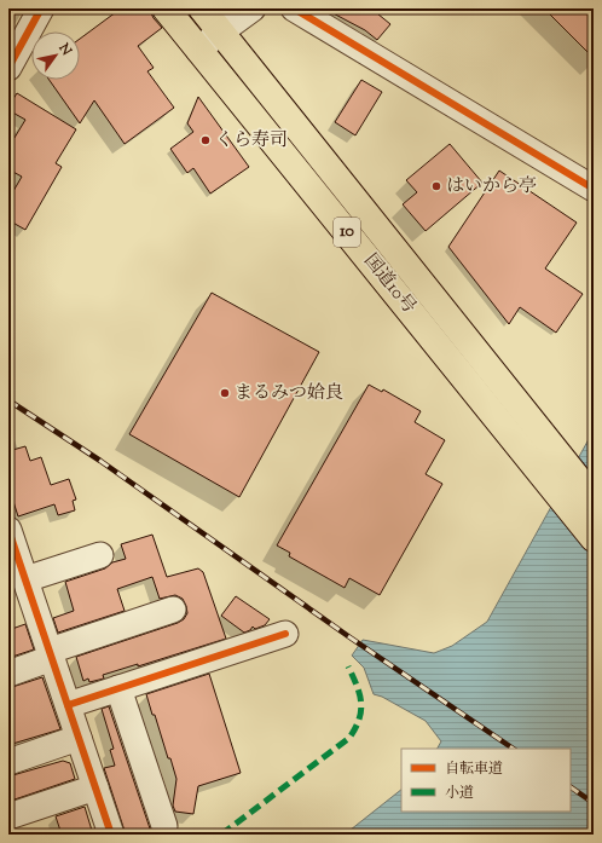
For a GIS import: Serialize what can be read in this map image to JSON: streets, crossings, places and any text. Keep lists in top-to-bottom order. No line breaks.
{"streets":{"highway":["10","国道10号"]},"places":["くら寿司","はいから亭","まるみつ姶良"],"legend":["自転車道","小道"],"north":"top right"}
